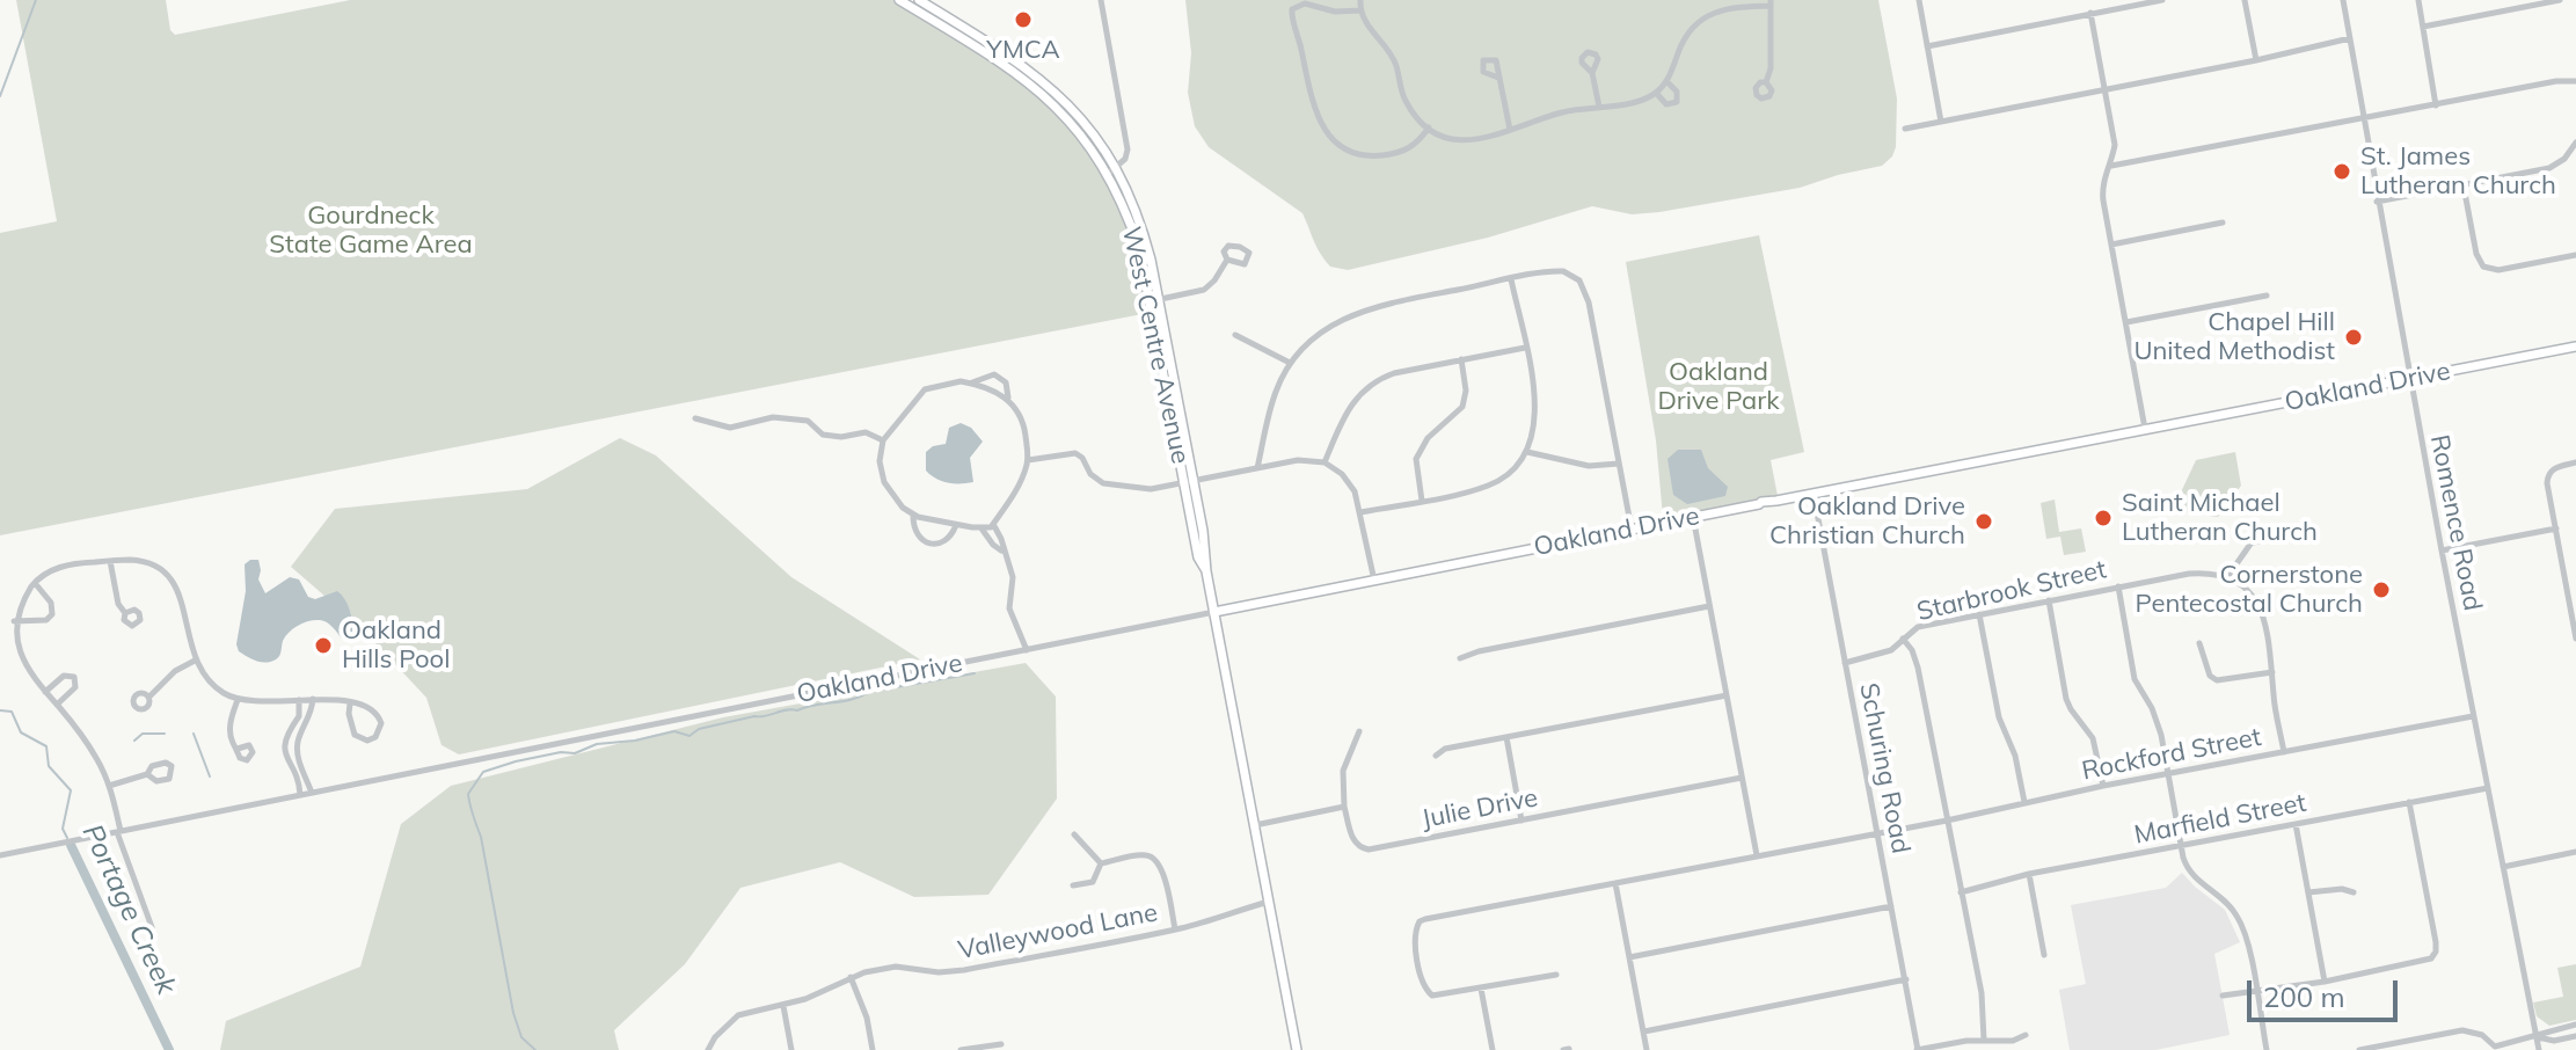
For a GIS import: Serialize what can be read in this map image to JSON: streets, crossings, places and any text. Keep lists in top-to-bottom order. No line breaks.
{"streets":{"main road":["West Centre Avenue","Oakland Drive"],"street":["Romence Road","Starbrook Street","Rockford Street","Schuring Road","Julie Drive","Marfield Street","Valleywood Lane"]},"crossings":[["West Centre Avenue","Oakland Drive"],["West Centre Avenue","Valleywood Lane"],["Oakland Drive","Romence Road"],["Oakland Drive","Schuring Road"],["Romence Road","Rockford Street"],["Romence Road","Marfield Street"],["Starbrook Street","Schuring Road"],["Rockford Street","Schuring Road"]],"water":["Portage Creek"],"parks":["Gourdneck State Game Area","Oakland Drive Park"],"places":["YMCA","St. James Lutheran Church","Chapel Hill United Methodist","Saint Michael Lutheran Church","Oakland Drive Christian Church","Cornerstone Pentecostal Church","Oakland Hills Pool"],"scale_bar":"200 m"}
